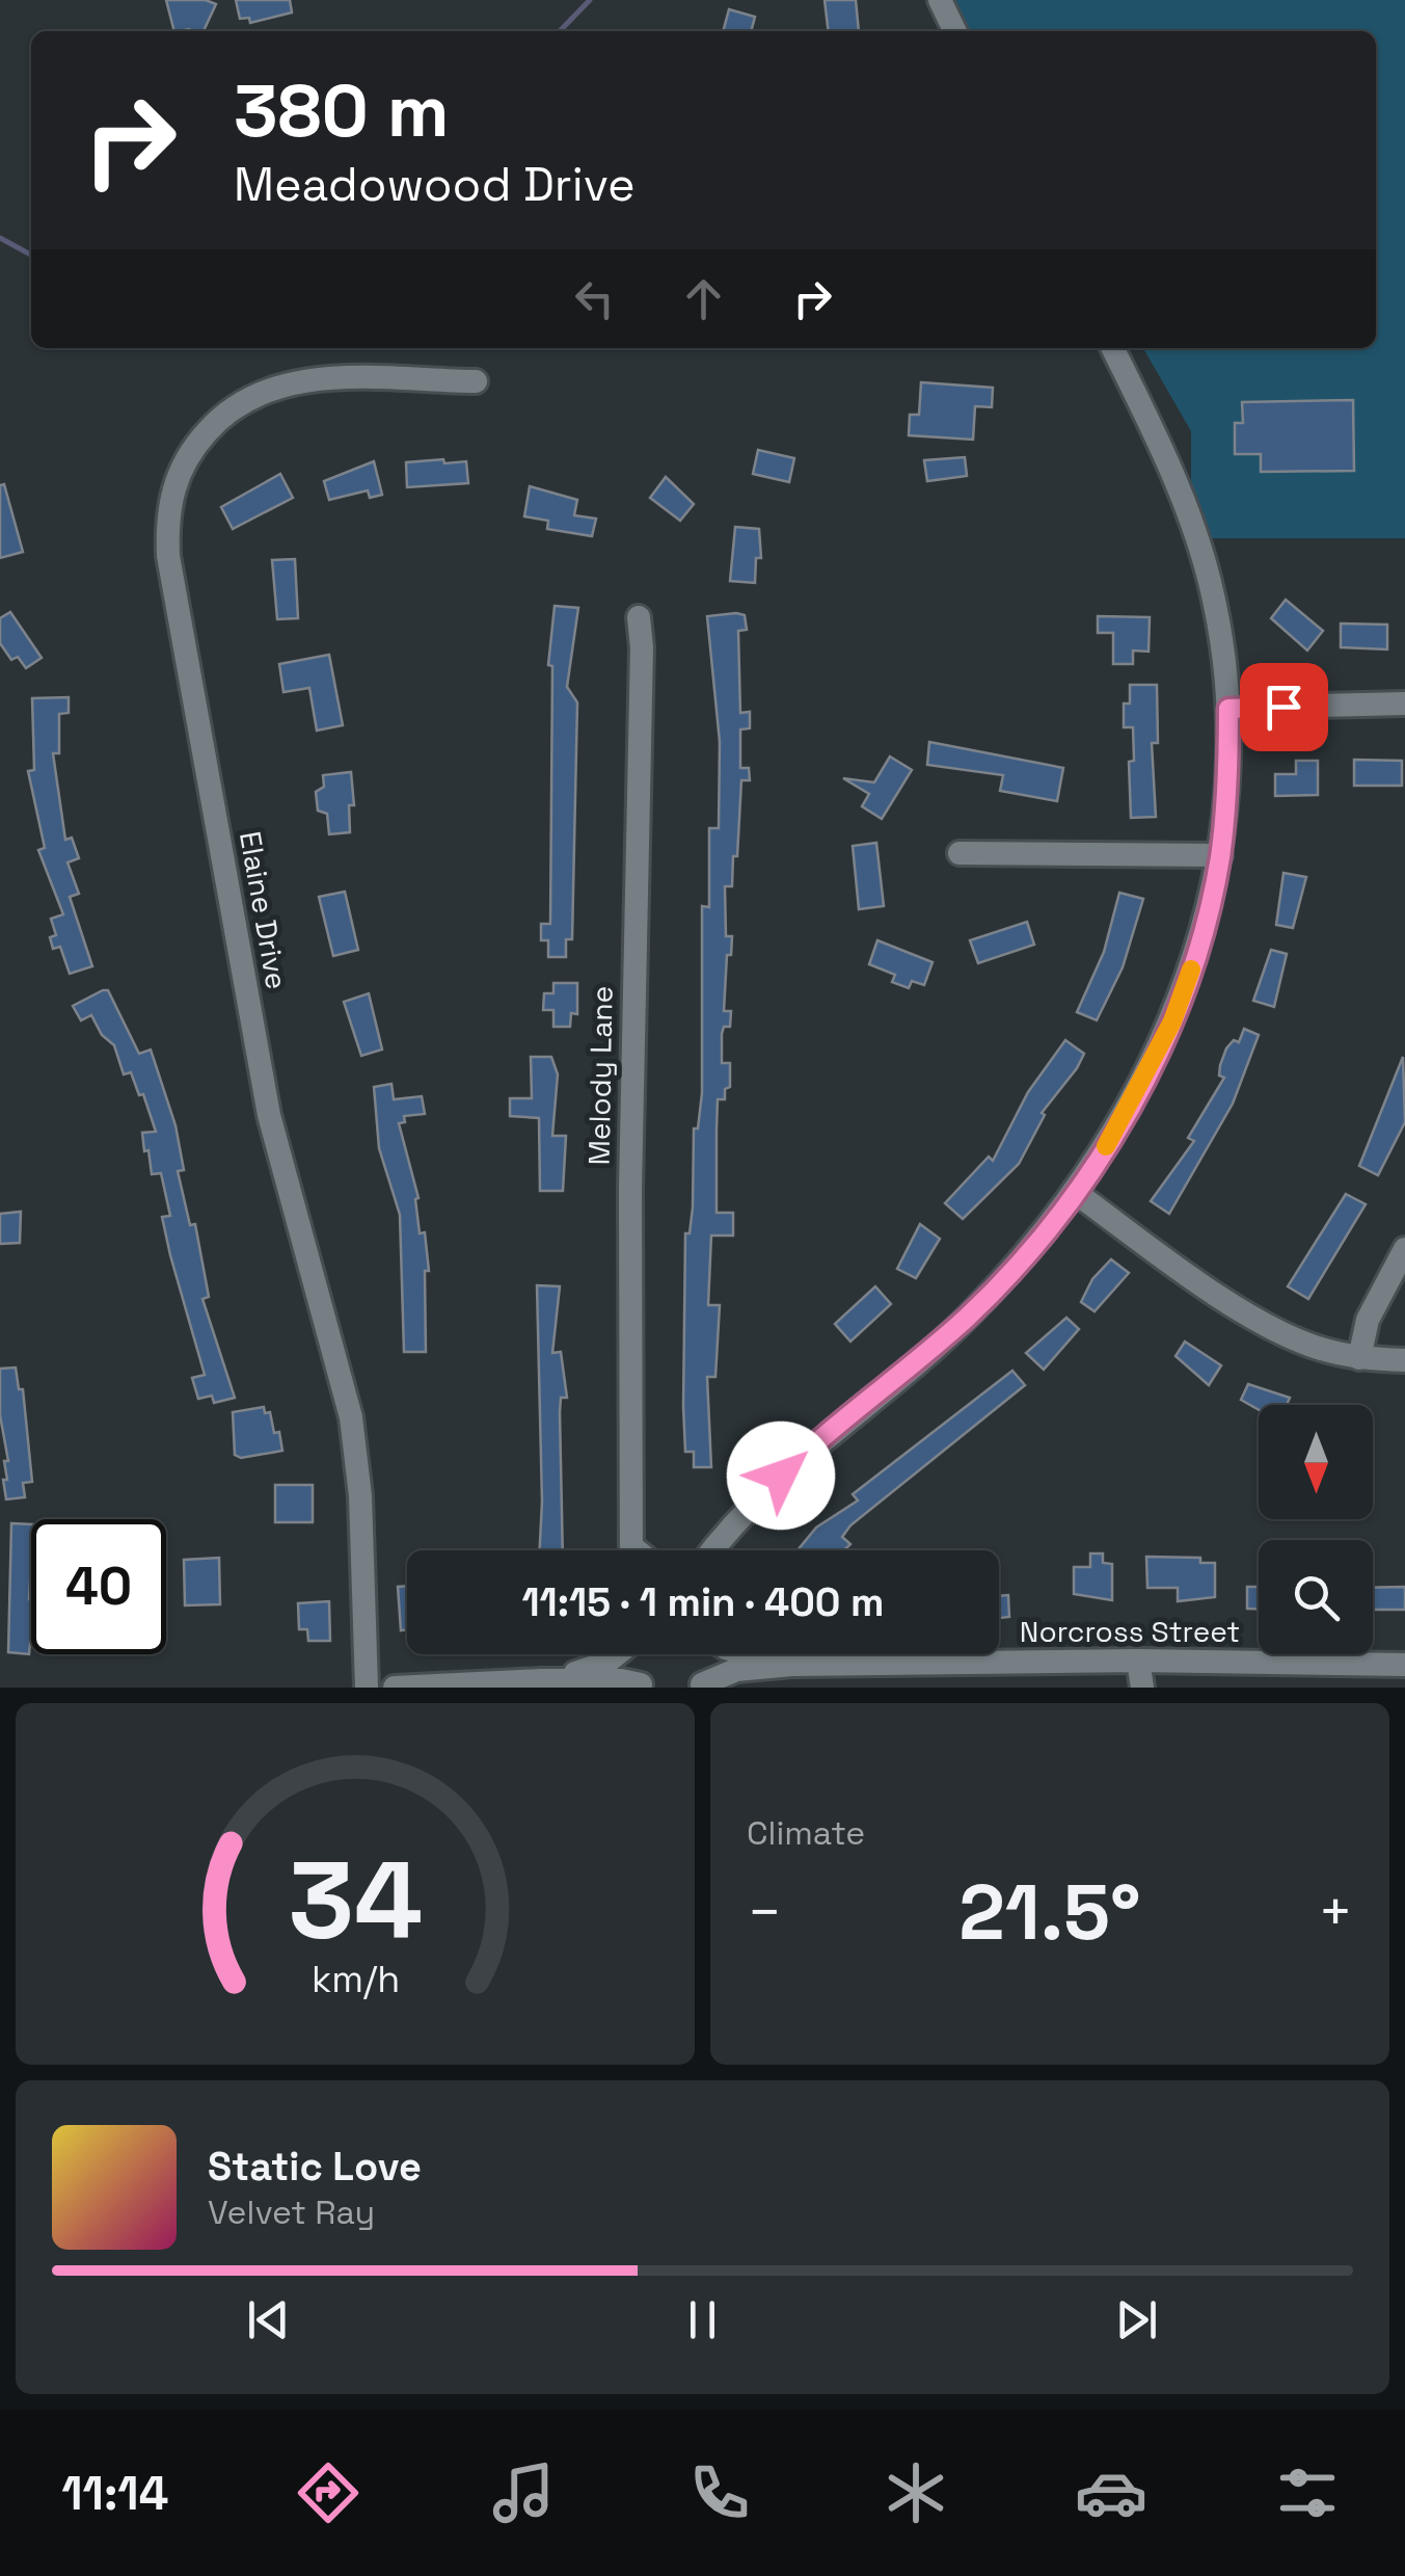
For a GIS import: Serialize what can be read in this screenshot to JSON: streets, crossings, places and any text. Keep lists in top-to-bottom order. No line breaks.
{"streets":{"street":["Elaine Drive","Melody Lane","Norcross Street"]},"north":"bottom","page":{"turn":["380 m","Meadowood Drive"],"limit":"40","trip":"11:15 · 1 min · 400 m","tile":"Climate","heat":["−","21.5°","+"],"song":["Static Love","Velvet Ray"],"tabs":"11:14","gauge":["34","km/h"]}}
